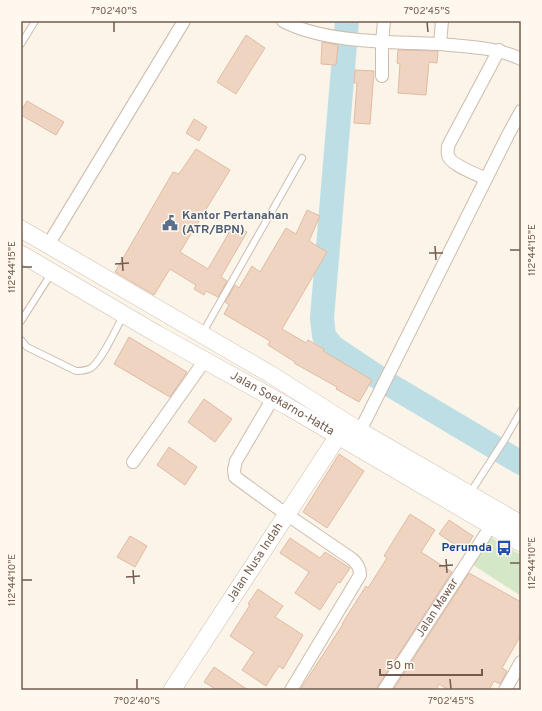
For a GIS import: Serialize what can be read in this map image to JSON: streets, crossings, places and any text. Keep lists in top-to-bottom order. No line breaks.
{"streets":{"main road":["Jalan Soekarno-Hatta","Jalan Nusa Indah"],"street":["Jalan Mawar"]},"crossings":[["Jalan Soekarno-Hatta","Jalan Nusa Indah"],["Jalan Soekarno-Hatta","Jalan Mawar"]],"places":{"public building":["Kantor Pertanahan (ATR/BPN)"],"bus stop":["Perumda"]},"scale_bar":"50 m","coordinates":["7°02'40\"S","7°02'45\"S","112°44'15\"E","112°44'10\"E"]}
